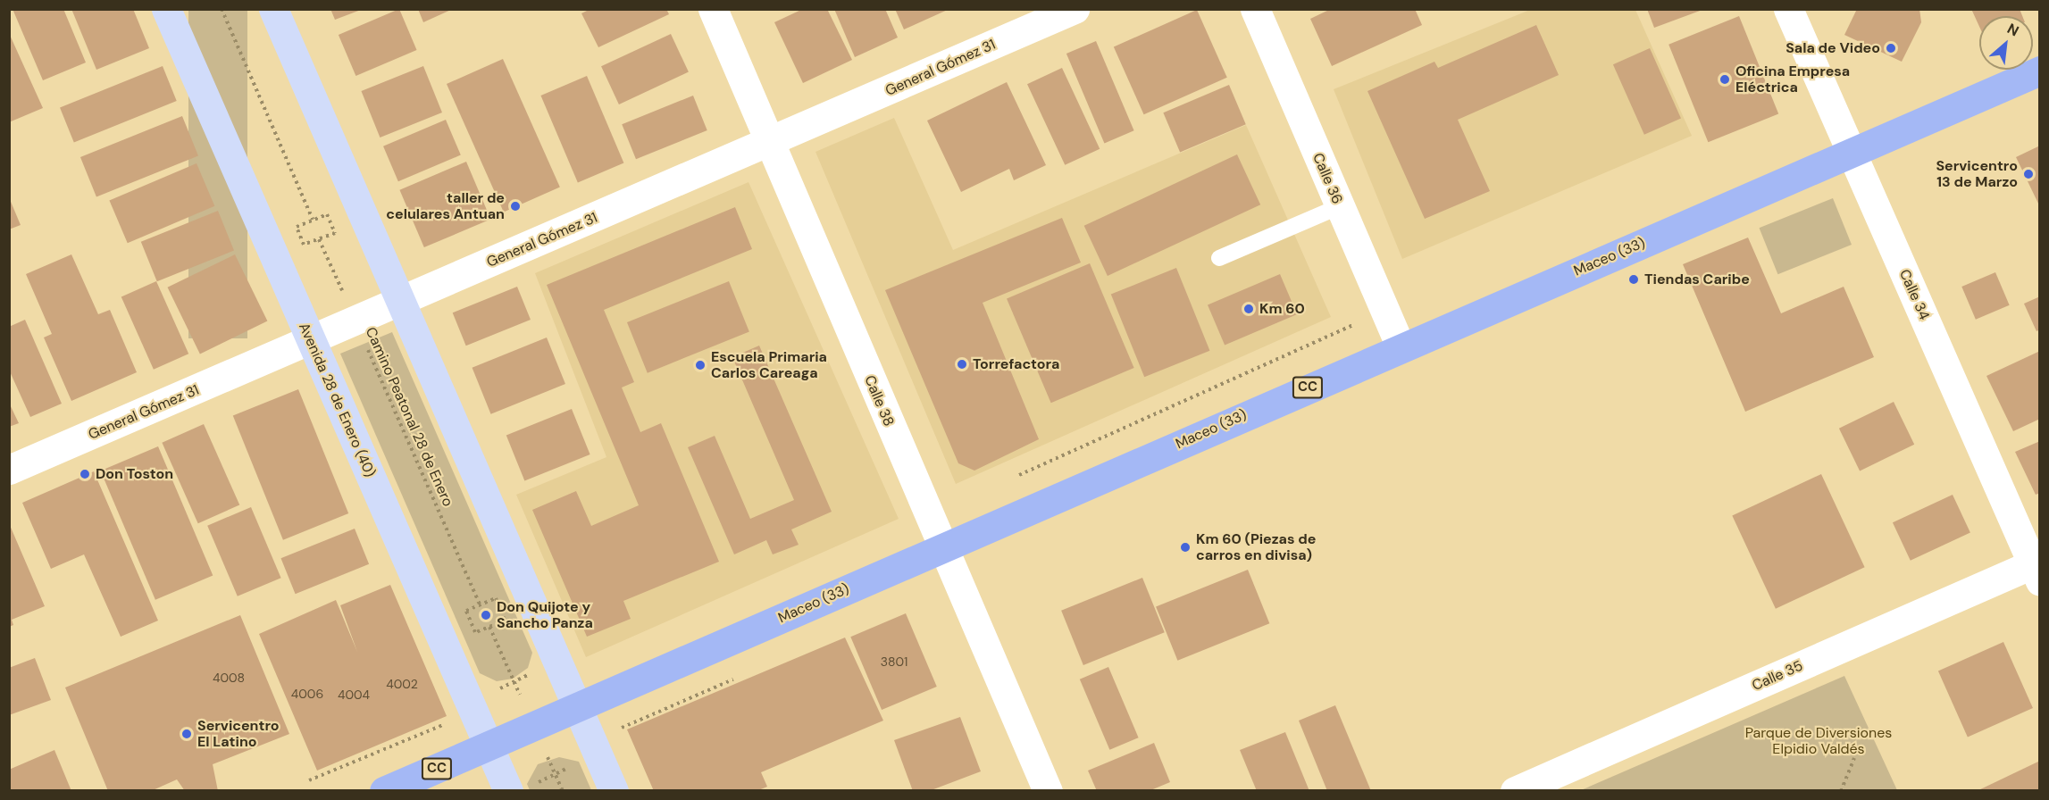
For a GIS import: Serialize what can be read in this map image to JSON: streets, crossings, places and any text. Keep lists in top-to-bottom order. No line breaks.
{"streets":{"main road":["Maceo (33)","CC","Avenida 28 de Enero (40)"],"street":["General Gómez 31","Calle 36","Calle 34","Calle 38","Calle 35"],"path":["Camino Peatonal 28 de Enero"]},"crossings":[["General Gómez 31","Avenida 28 de Enero (40)"],["General Gómez 31","Calle 38"],["General Gómez 31","Camino Peatonal 28 de Enero"],["Calle 36","Maceo (33)"],["Maceo (33)","Calle 34"],["Maceo (33)","Avenida 28 de Enero (40)"],["Maceo (33)","Calle 38"],["Calle 34","Calle 35"]],"parks":["Parque de Diversiones Elpidio Valdés"],"places":["Sala de Video","Oficina Empresa Eléctrica","Servicentro 13 de Marzo","taller de celulares Antuan","Tiendas Caribe","Km 60","Torrefactora","Escuela Primaria Carlos Careaga","Don Toston","Km 60 (Piezas de carros en divisa)","Don Quijote y Sancho Panza","Servicentro El Latino"],"house_numbers":["3801","4008","4002","4006","4004"],"north":"top right"}
